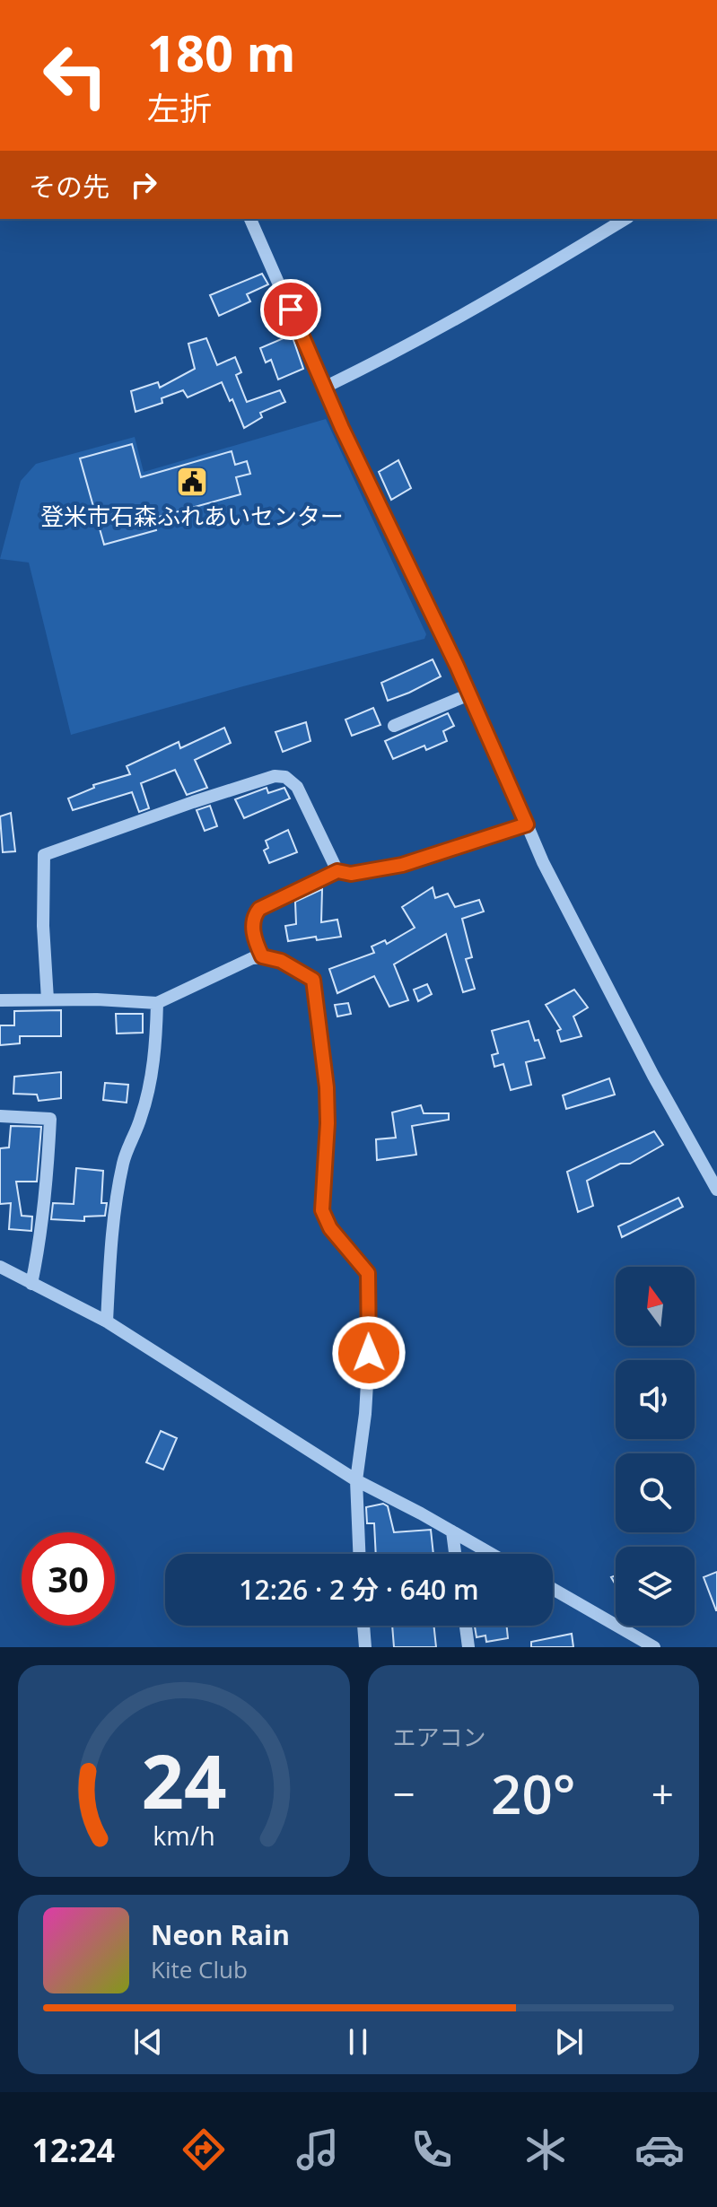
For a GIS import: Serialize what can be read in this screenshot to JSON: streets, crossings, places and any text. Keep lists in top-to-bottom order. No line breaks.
{"places":{"public building":["登米市石森ふれあいセンター"]},"north":"top","page":{"turn":["180 m","左折"],"then":"その先","limit":"30","trip":"12:26 · 2 分 · 640 m","tile":"エアコン","heat":["−","20°","+"],"song":["Neon Rain","Kite Club"],"tabs":"12:24","gauge":["24","km/h"]}}
